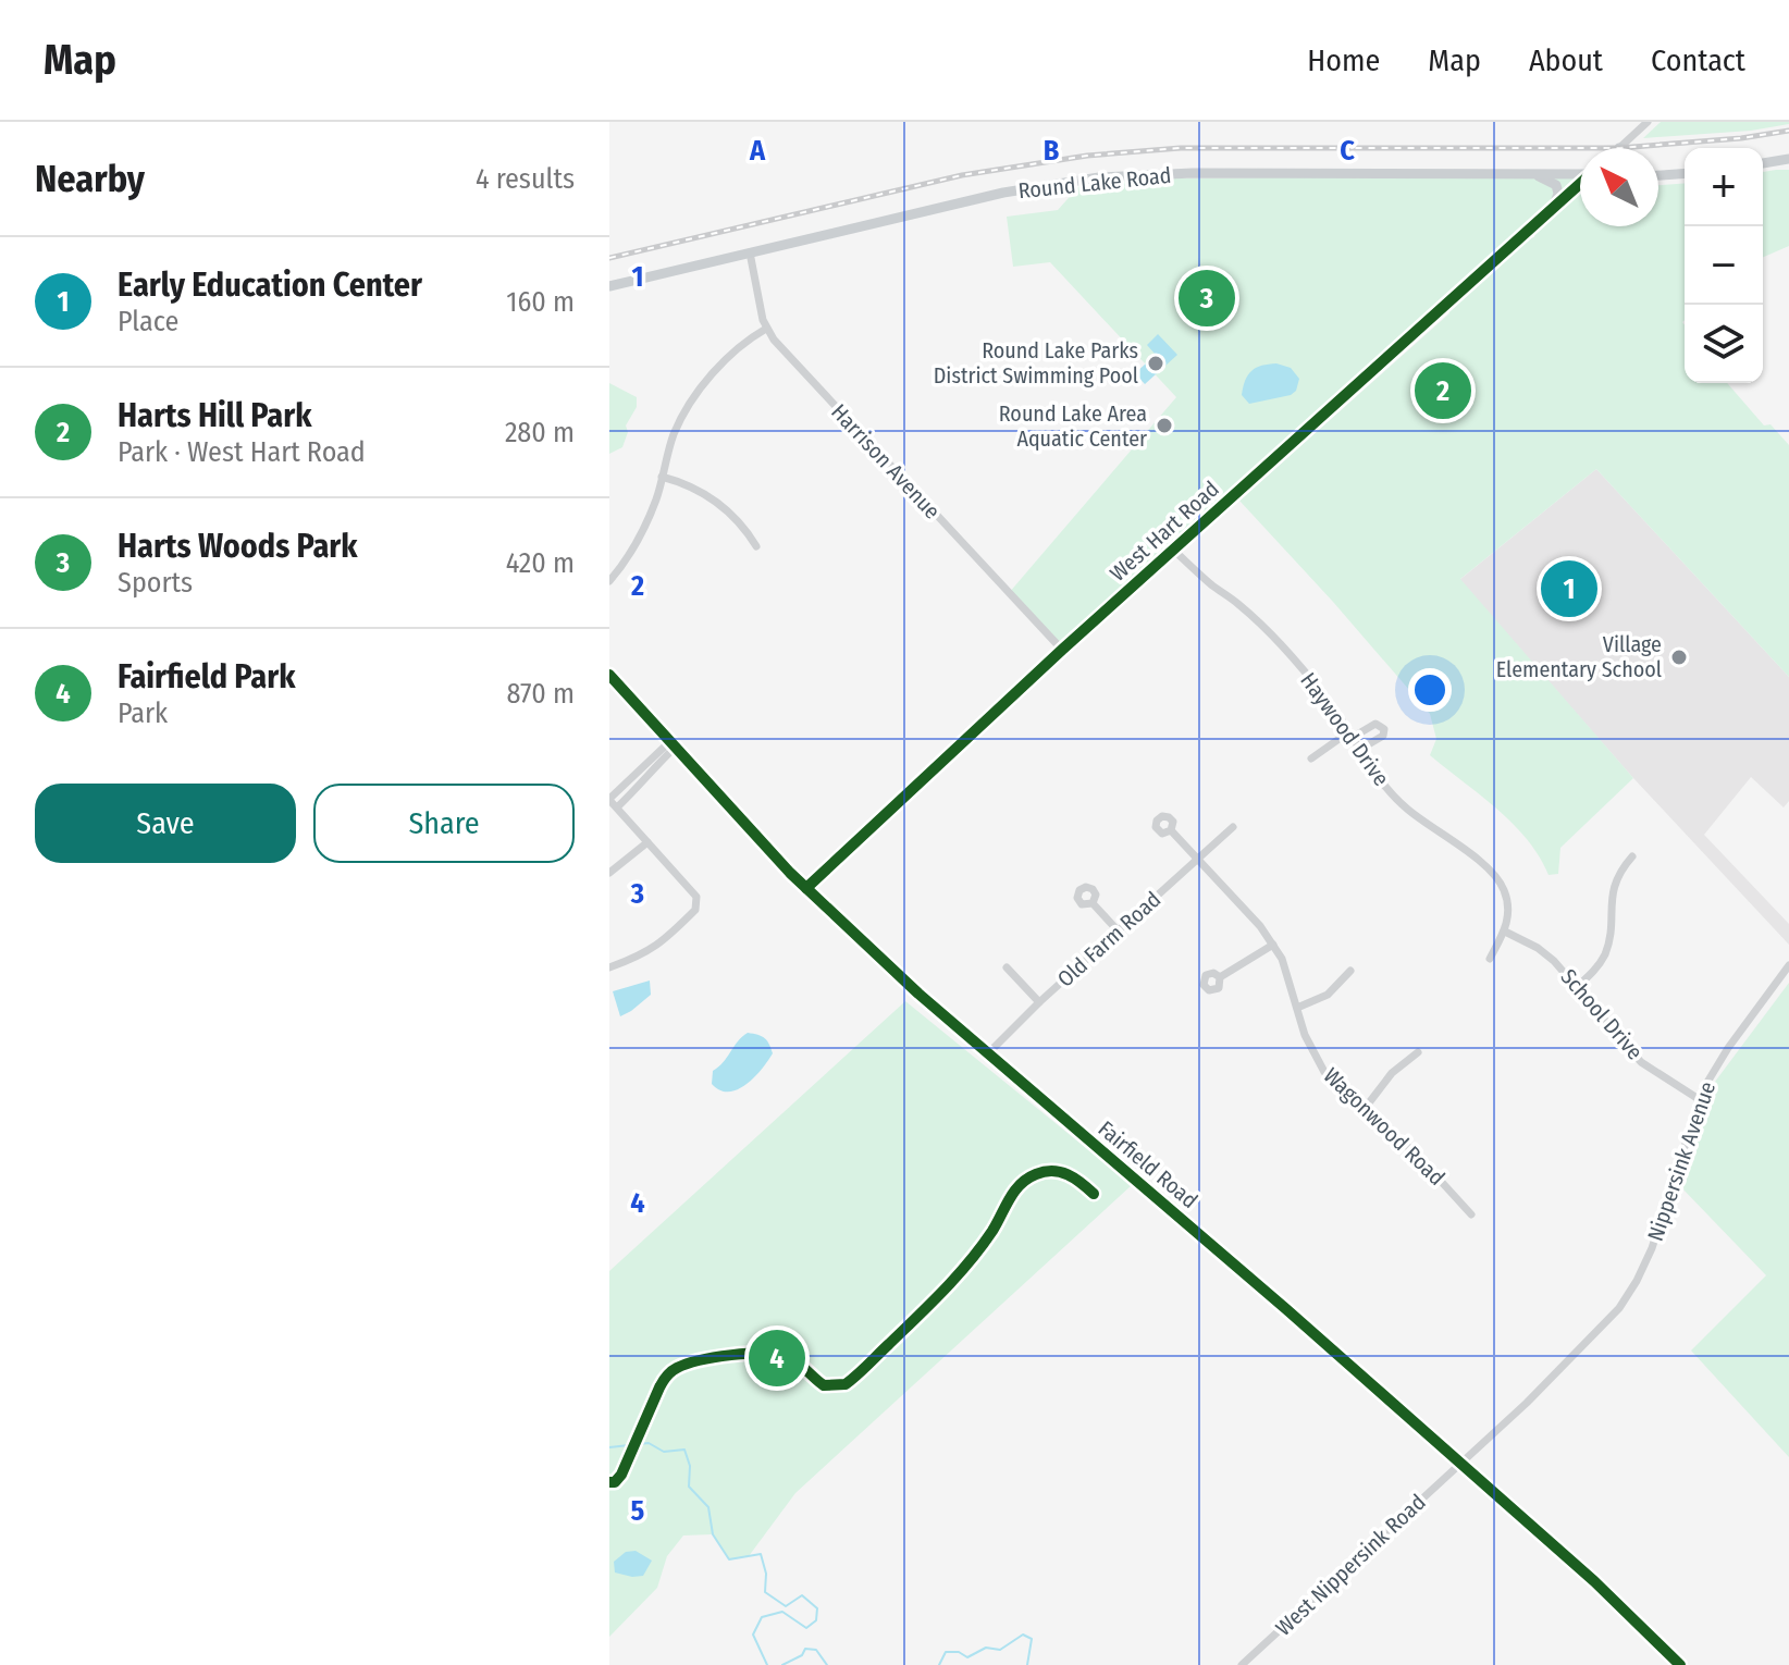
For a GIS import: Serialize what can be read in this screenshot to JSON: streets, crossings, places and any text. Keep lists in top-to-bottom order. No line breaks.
{"streets":{"main road":["Round Lake Road"],"street":["Harrison Avenue","West Hart Road","Haywood Drive","Old Farm Road","School Drive","Wagonwood Road","Nippersink Avenue","Fairfield Road","West Nippersink Road"]},"crossings":[["Round Lake Road","Harrison Avenue"],["Harrison Avenue","West Hart Road"],["West Hart Road","Haywood Drive"],["West Hart Road","Fairfield Road"],["Haywood Drive","School Drive"],["Old Farm Road","Wagonwood Road"],["Old Farm Road","Fairfield Road"],["School Drive","Nippersink Avenue"],["Nippersink Avenue","Fairfield Road"],["Nippersink Avenue","West Nippersink Road"],["Fairfield Road","West Nippersink Road"]],"places":["Round Lake Parks District Swimming Pool","Round Lake Area Aquatic Center","Village Elementary School"],"north":"top left","page":{"header":"Map","nav":["Home","Map","About","Contact"],"heading":["Nearby","4 results"],"map_buttons":["+","−"],"list":[{"mark":"1","name":"Early Education Center","note":"Place","value":"160 m"},{"mark":"2","name":"Harts Hill Park","note":"Park · West Hart Road","value":"280 m"},{"mark":"3","name":"Harts Woods Park","note":"Sports","value":"420 m"},{"mark":"4","name":"Fairfield Park","note":"Park","value":"870 m"}],"pins":["3","2","1","4"],"buttons":["Save","Share"]},"grid":{"columns":["A","B","C"],"rows":["1","2","3","4","5"]}}
